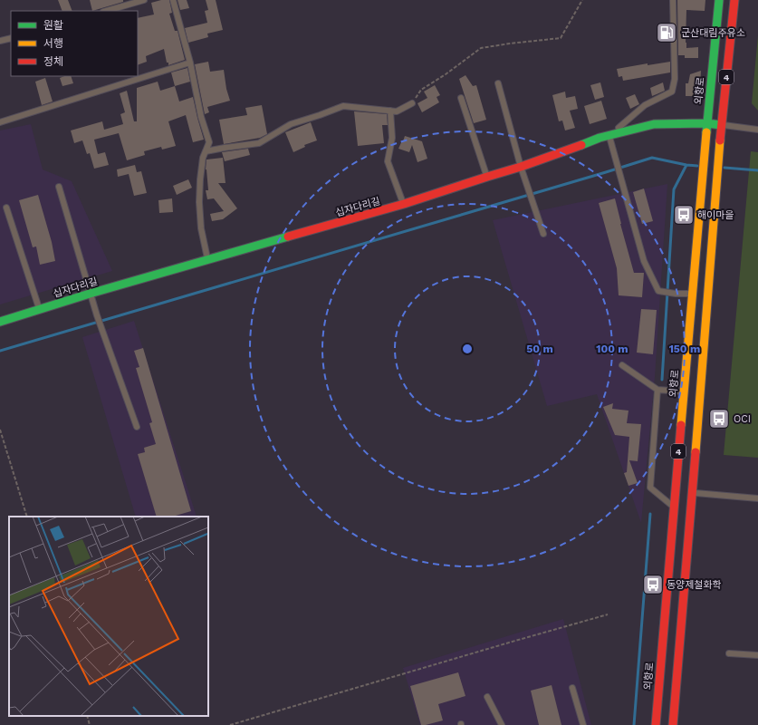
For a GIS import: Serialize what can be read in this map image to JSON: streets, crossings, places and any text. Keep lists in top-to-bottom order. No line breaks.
{"streets":{"main road":["4","외항로","십자다리길"]},"crossings":[["4","십자다리길"],["외항로","십자다리길"]],"places":{"fuel station":["군산대림주유소"],"bus stop":["해이마을","OCI","동양제철화학"]},"legend":["원활","서행","정체"],"rings":["50 m","100 m","150 m"]}
